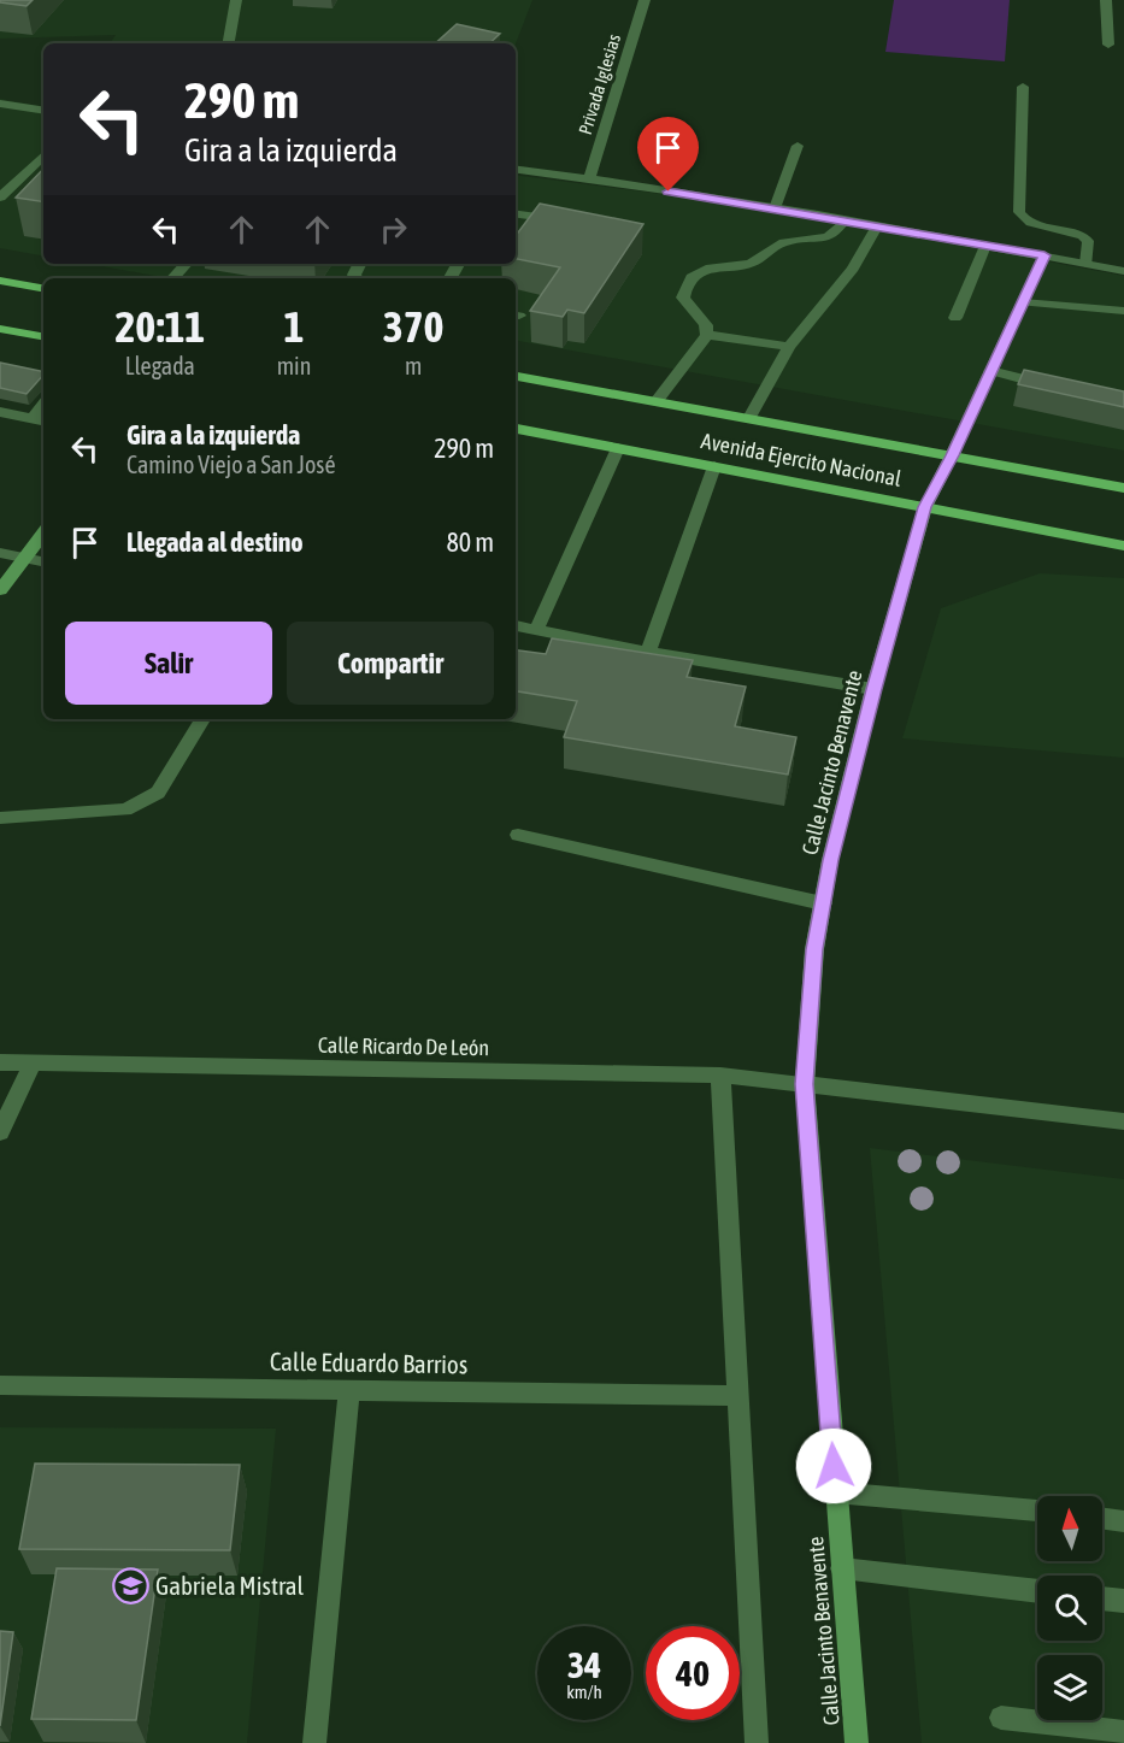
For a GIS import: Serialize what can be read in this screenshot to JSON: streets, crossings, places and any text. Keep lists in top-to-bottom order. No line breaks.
{"streets":{"main road":["Avenida Ejercito Nacional"],"street":["Privada Iglesias","Calle Jacinto Benavente","Calle Ricardo De León","Calle Eduardo Barrios"]},"crossings":[["Avenida Ejercito Nacional","Calle Jacinto Benavente"],["Calle Jacinto Benavente","Calle Ricardo De León"]],"places":{"school or university":["Gabriela Mistral"]},"north":"top","page":{"turn":["290 m","Gira a la izquierda"],"eta":["20:11","Llegada","1","min","370","m"],"list":[{"name":"Gira a la izquierda","note":"Camino Viejo a San José","value":"290 m"},{"name":"Llegada al destino","value":"80 m"}],"buttons":["Salir","Compartir"],"speed":"34 km/h","limit":"40"}}
